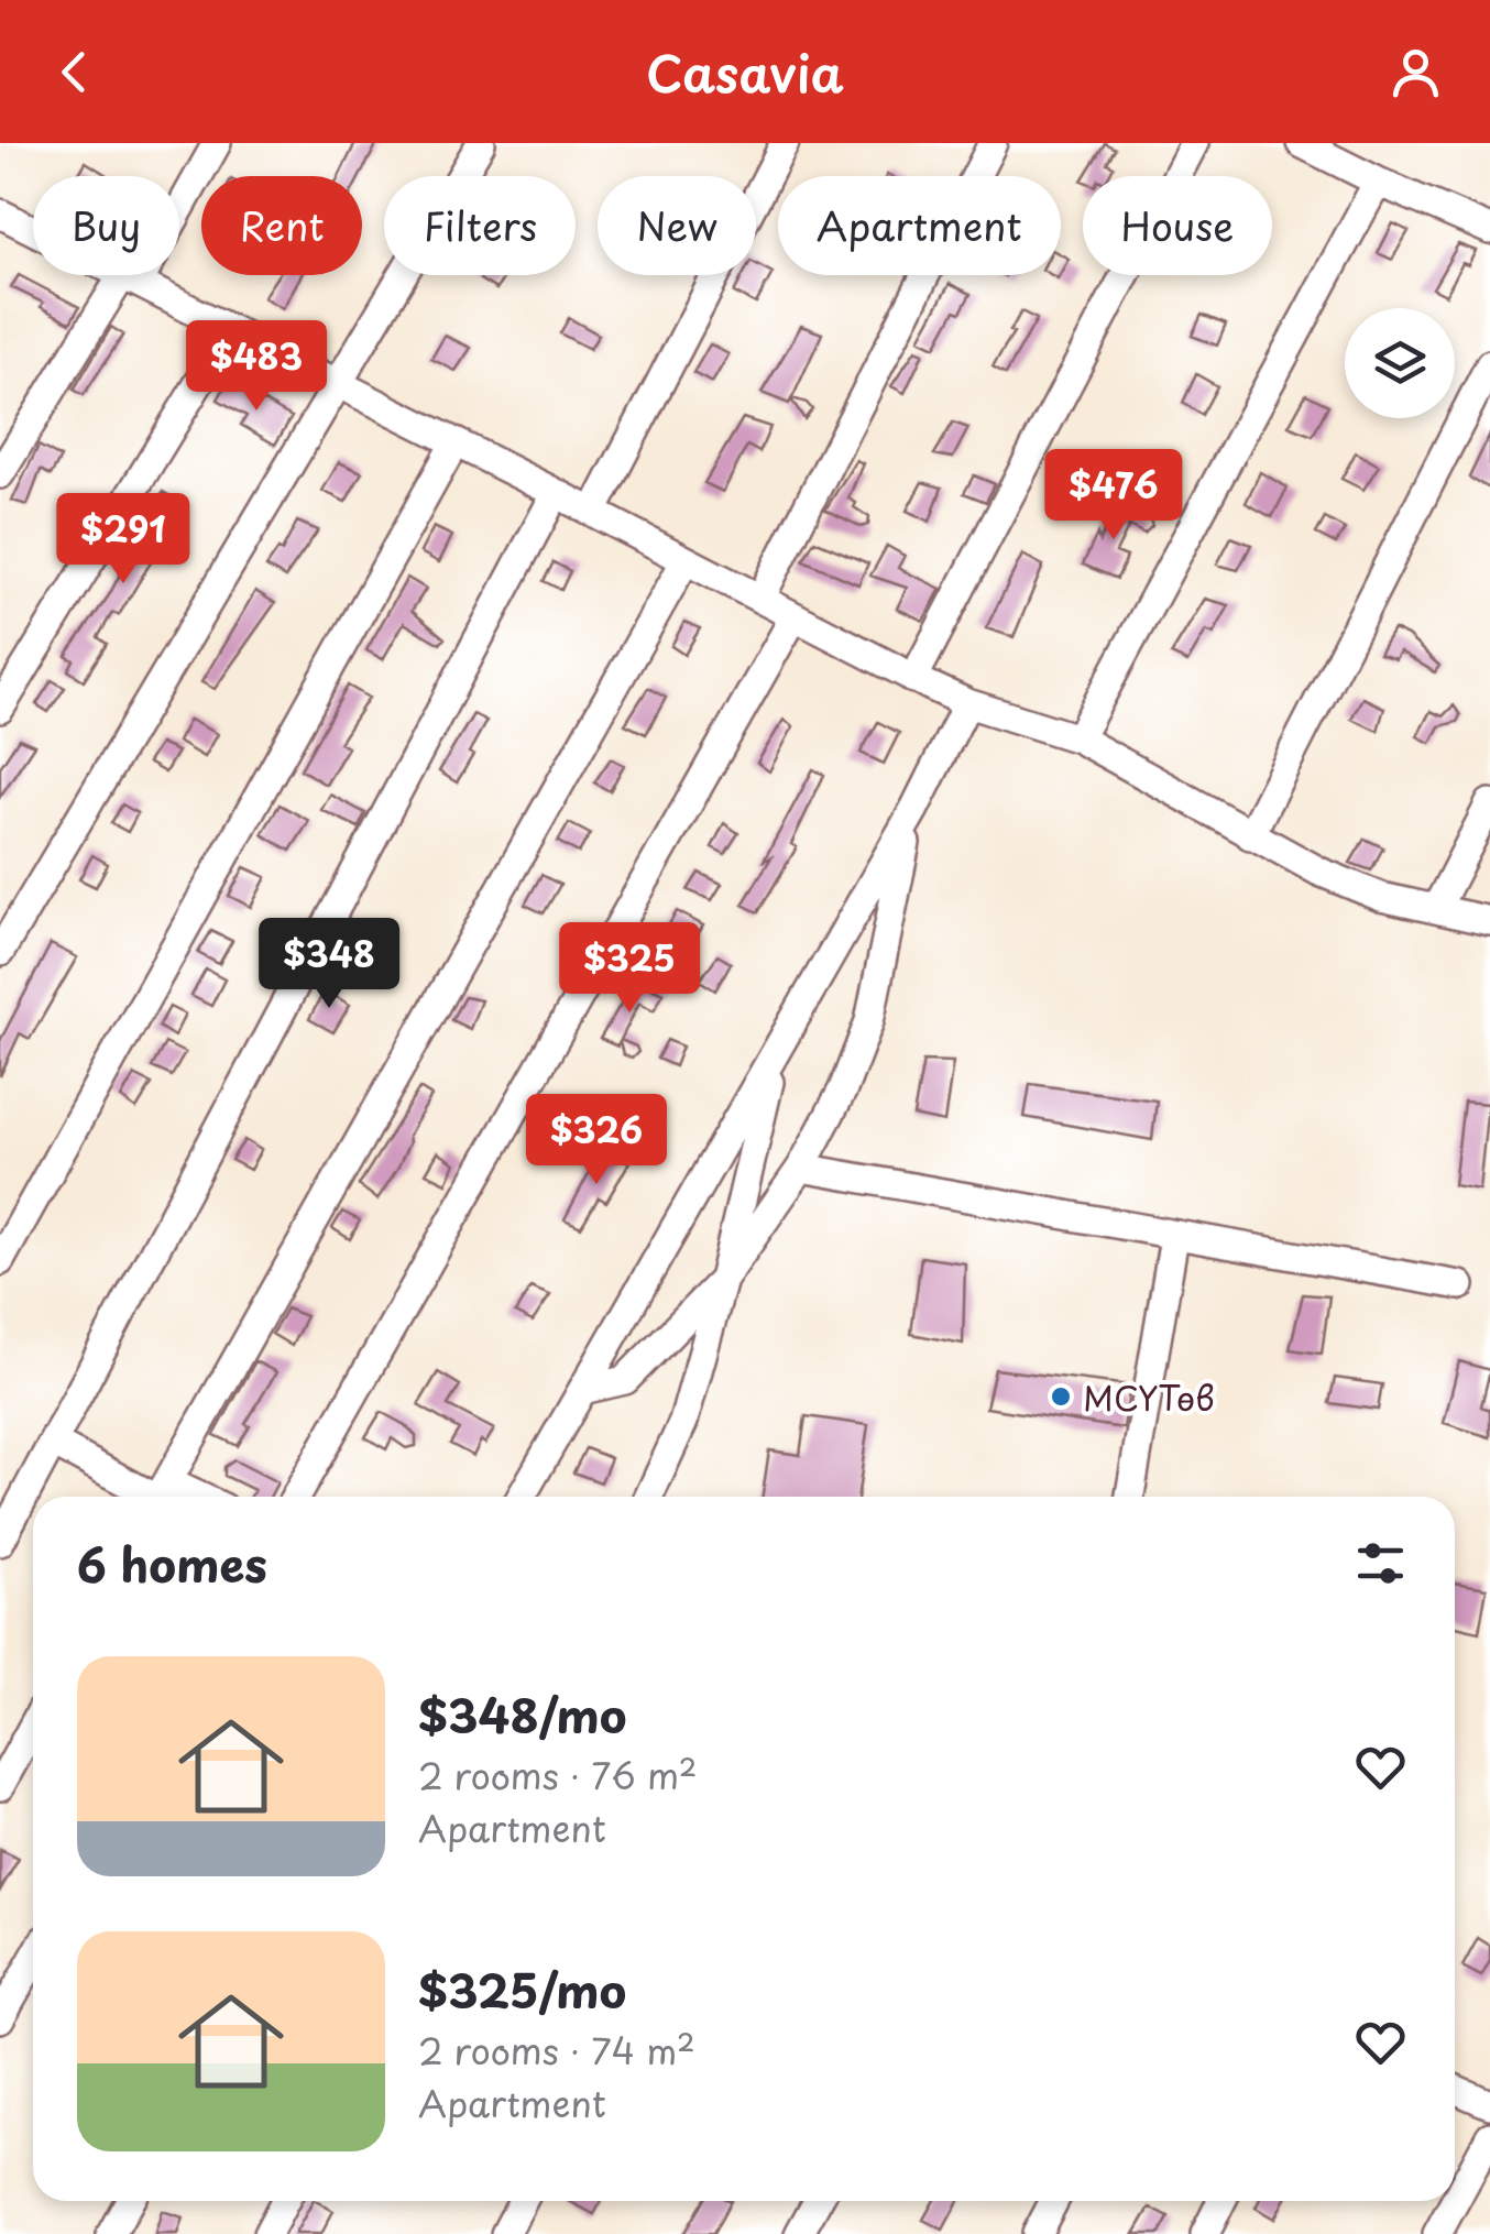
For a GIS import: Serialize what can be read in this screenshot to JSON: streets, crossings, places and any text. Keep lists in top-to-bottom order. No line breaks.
{"places":["МСҮТөв"],"page":{"header":"Casavia","chip":["Buy","Rent","Filters","New","Apartment","House"],"price":["$483","$476","$291","$348","$325","$326"],"heading":"6 homes","list":[{"name":"$348/mo","note":"2 rooms · 76 m² · Apartment"},{"name":"$325/mo","note":"2 rooms · 74 m² · Apartment"}]}}
